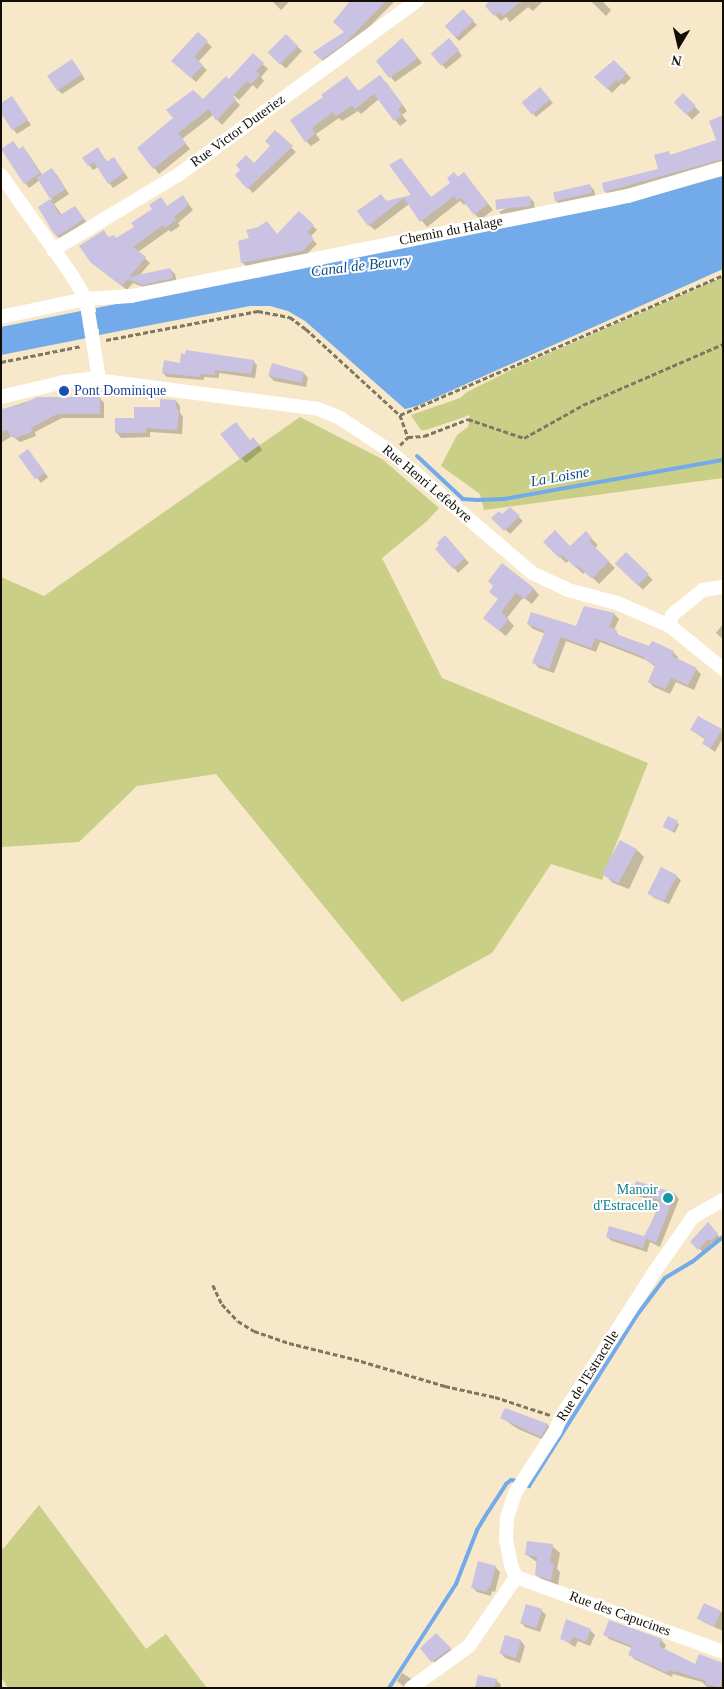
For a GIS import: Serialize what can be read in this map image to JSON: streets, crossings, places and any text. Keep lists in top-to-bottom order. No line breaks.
{"streets":{"street":["Rue Victor Duteriez","Chemin du Halage","Rue Henri Lefebvre","Rue de l'Estracelle","Rue des Capucines"]},"crossings":[["Rue de l'Estracelle","Rue des Capucines"]],"water":["Canal de Beuvry","La Loisne"],"places":["Pont Dominique","Manoir d'Estracelle"],"north":"bottom"}
